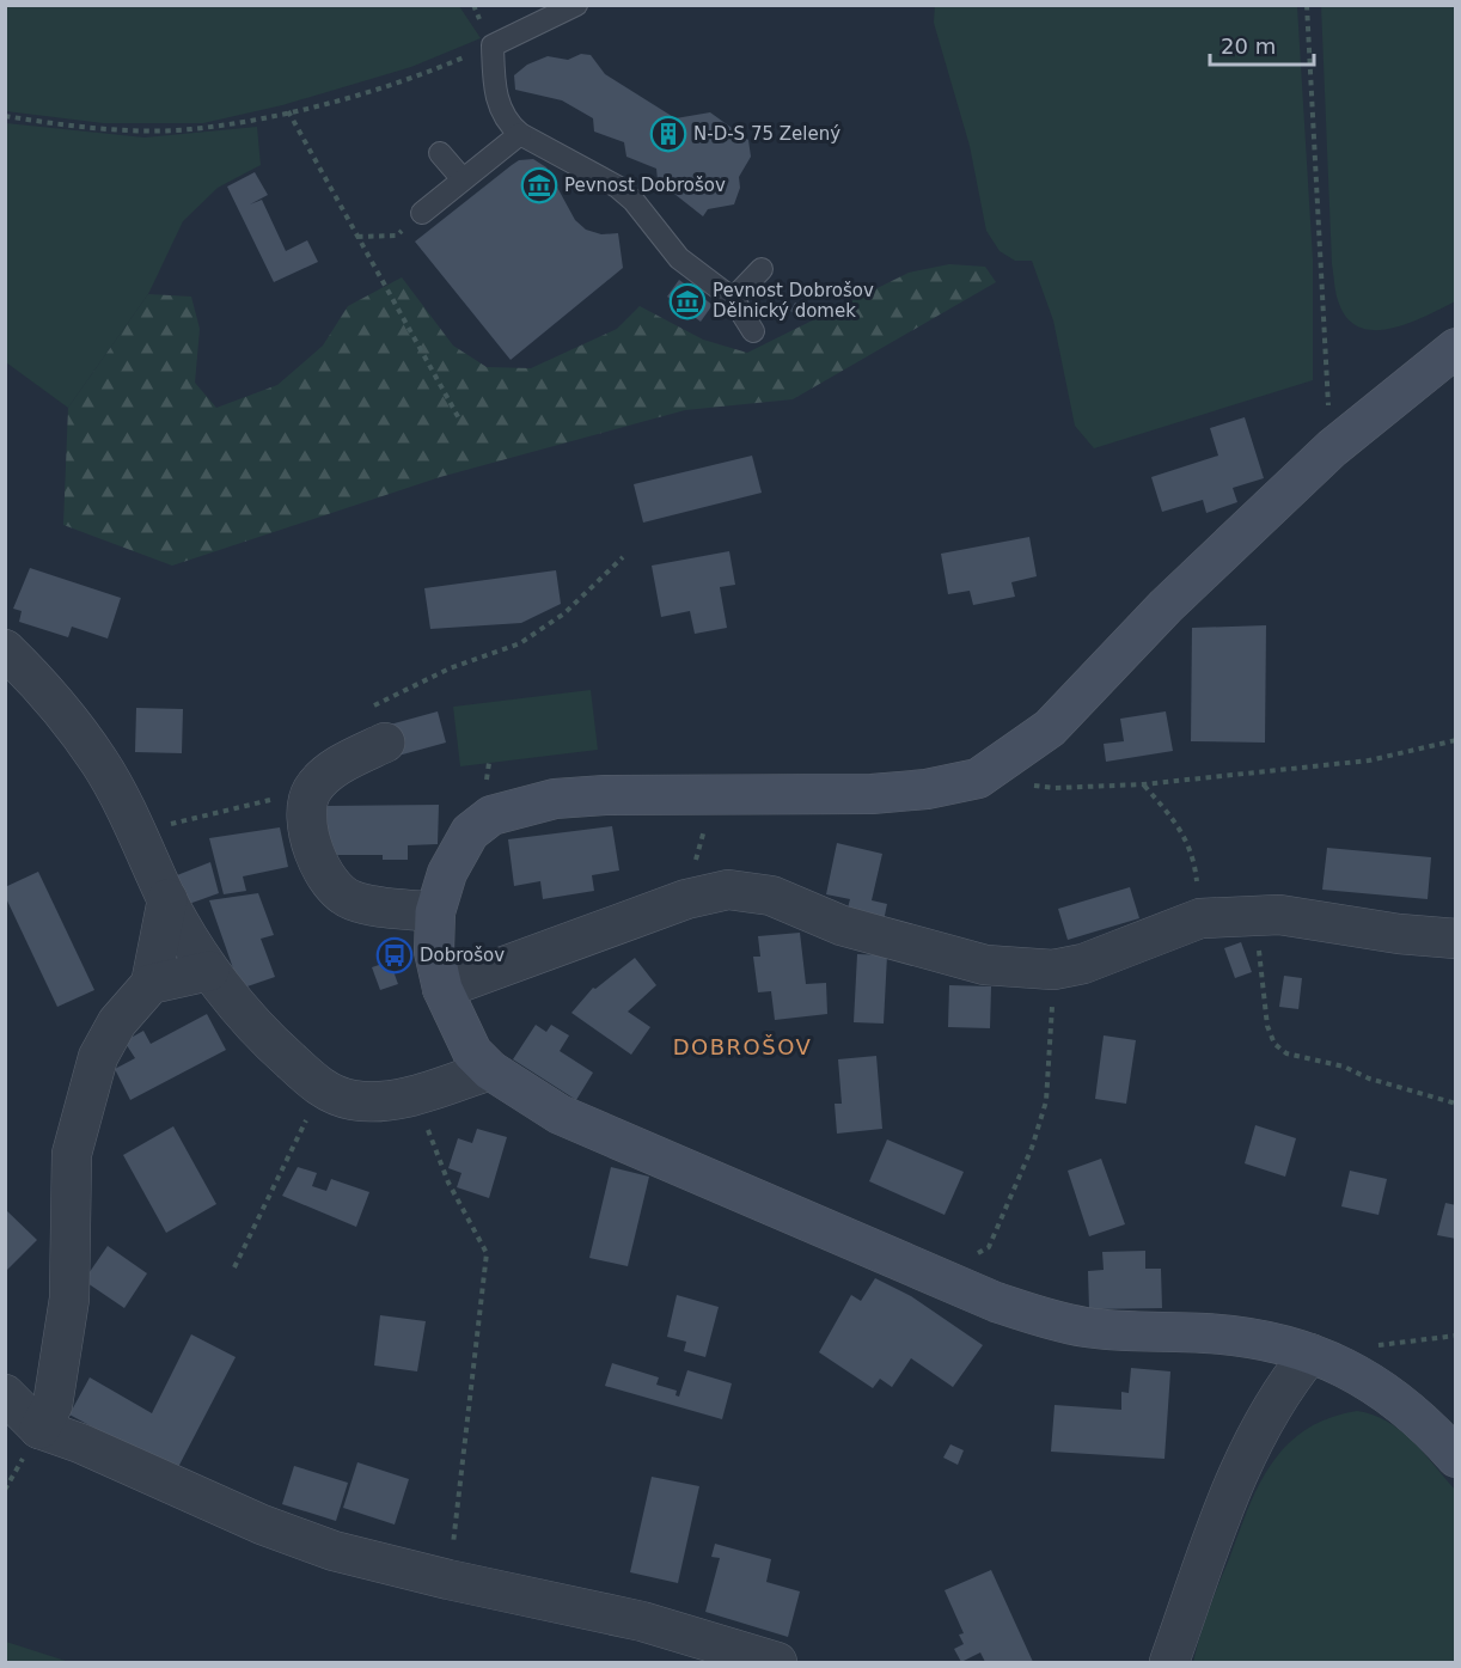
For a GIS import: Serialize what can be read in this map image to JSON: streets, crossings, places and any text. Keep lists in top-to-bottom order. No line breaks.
{"districts":["DOBROŠOV"],"places":{"building":["N-D-S 75 Zelený"],"museum":["Pevnost Dobrošov","Pevnost Dobrošov Dělnický domek"],"bus stop":["Dobrošov"]},"scale_bar":"20 m"}
